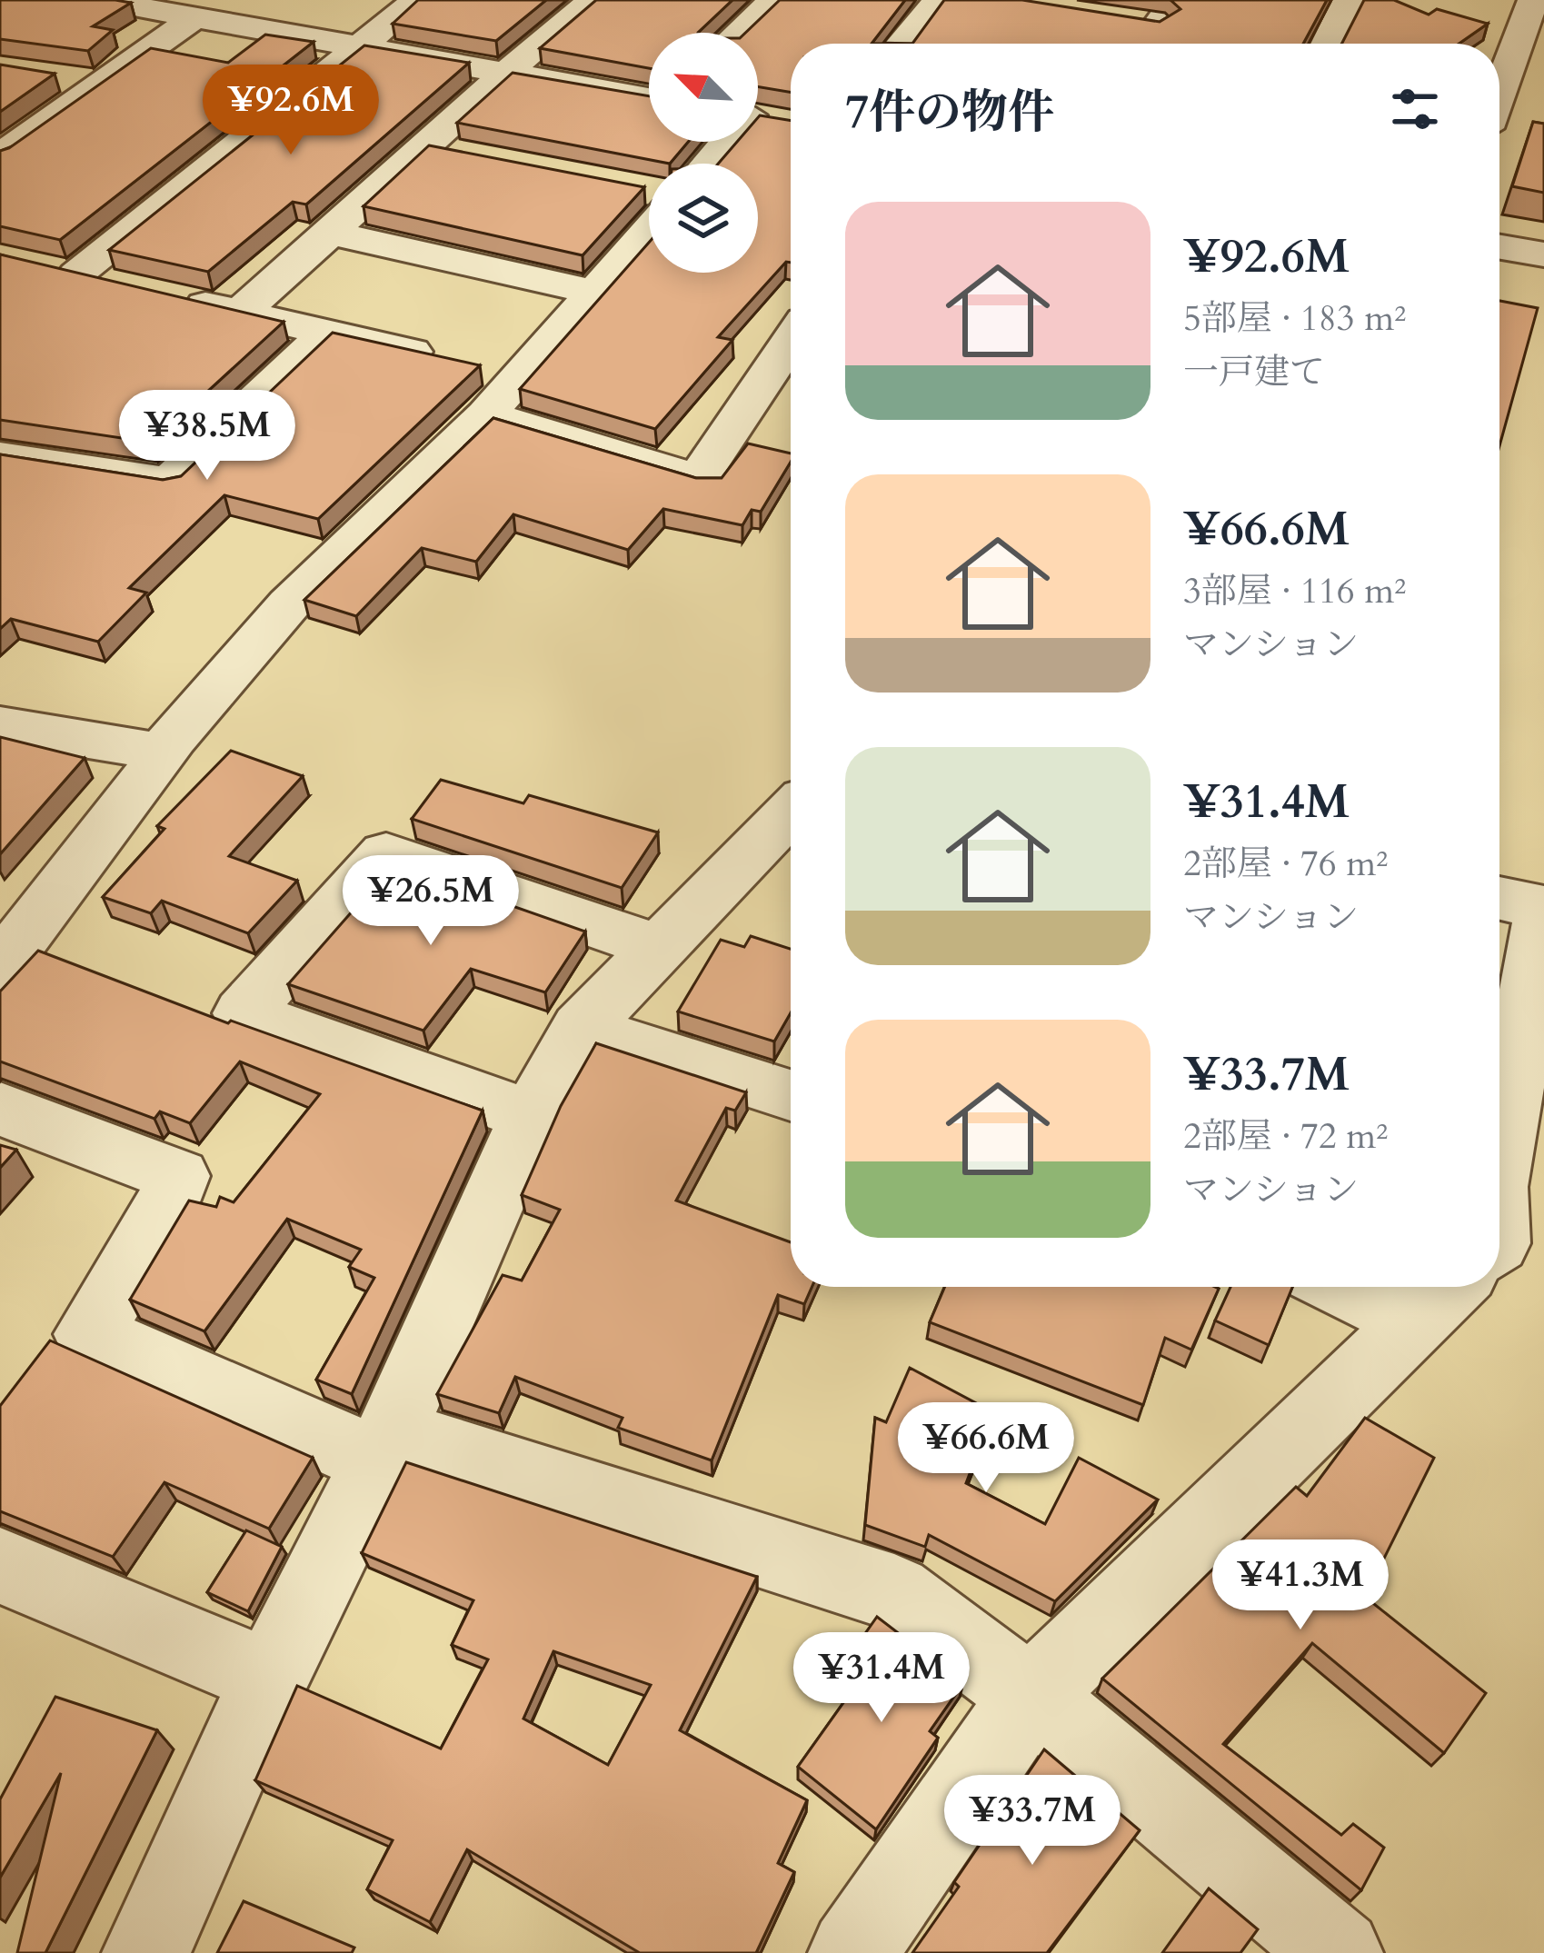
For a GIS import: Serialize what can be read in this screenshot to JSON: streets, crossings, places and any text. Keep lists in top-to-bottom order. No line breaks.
{"north":"top left","page":{"heading":"7件の物件","price":["¥92.6M","¥38.5M","¥26.5M","¥66.6M","¥41.3M","¥31.4M","¥33.7M"],"list":[{"name":"¥92.6M","note":"5部屋 · 183 m² · 一戸建て"},{"name":"¥66.6M","note":"3部屋 · 116 m² · マンション"},{"name":"¥31.4M","note":"2部屋 · 76 m² · マンション"},{"name":"¥33.7M","note":"2部屋 · 72 m² · マンション"}]}}
